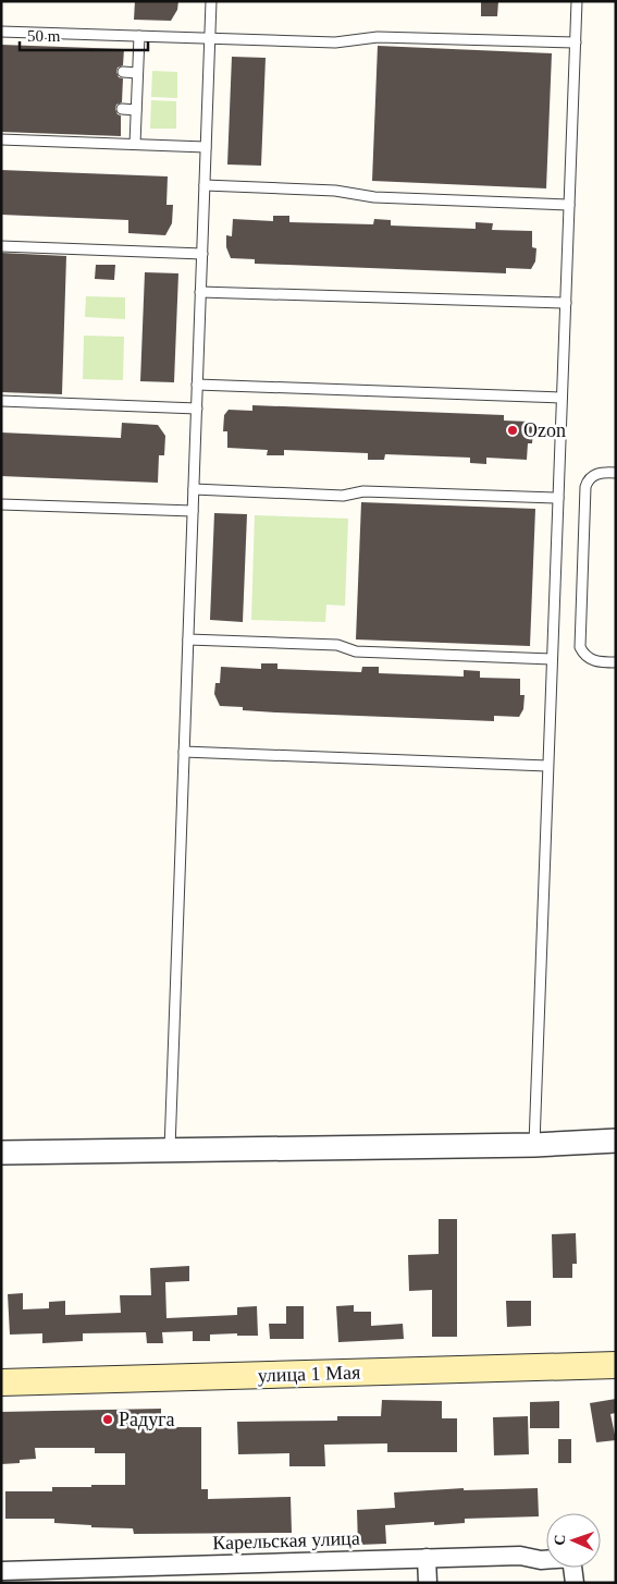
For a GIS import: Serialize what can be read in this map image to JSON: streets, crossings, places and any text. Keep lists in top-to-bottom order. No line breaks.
{"streets":{"main road":["улица 1 Мая"],"street":["Карельская улица"]},"places":["Ozon","Радуга"],"scale_bar":"50 m","north":"left"}
